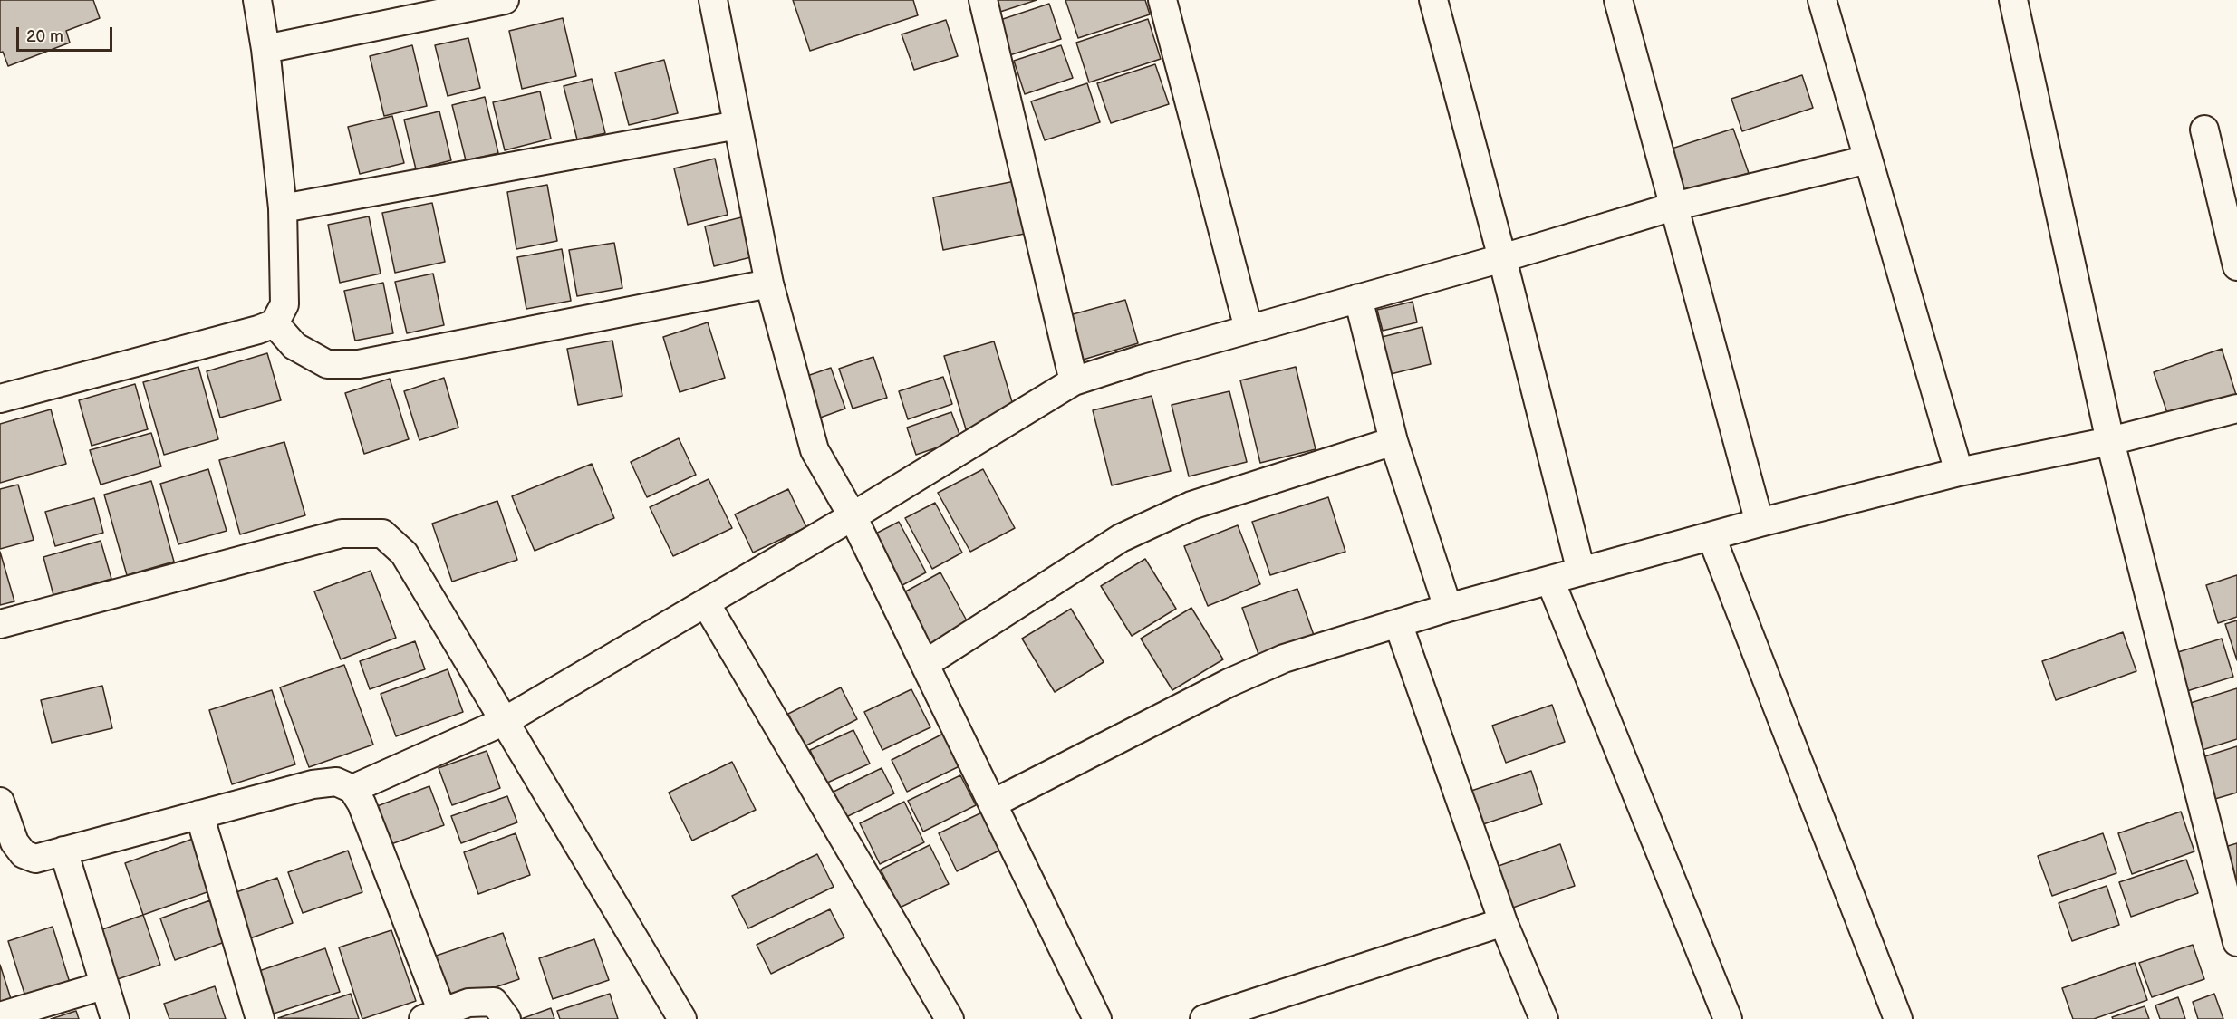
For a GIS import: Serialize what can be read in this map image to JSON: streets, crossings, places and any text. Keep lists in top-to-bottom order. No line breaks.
{"scale_bar":"20 m"}
